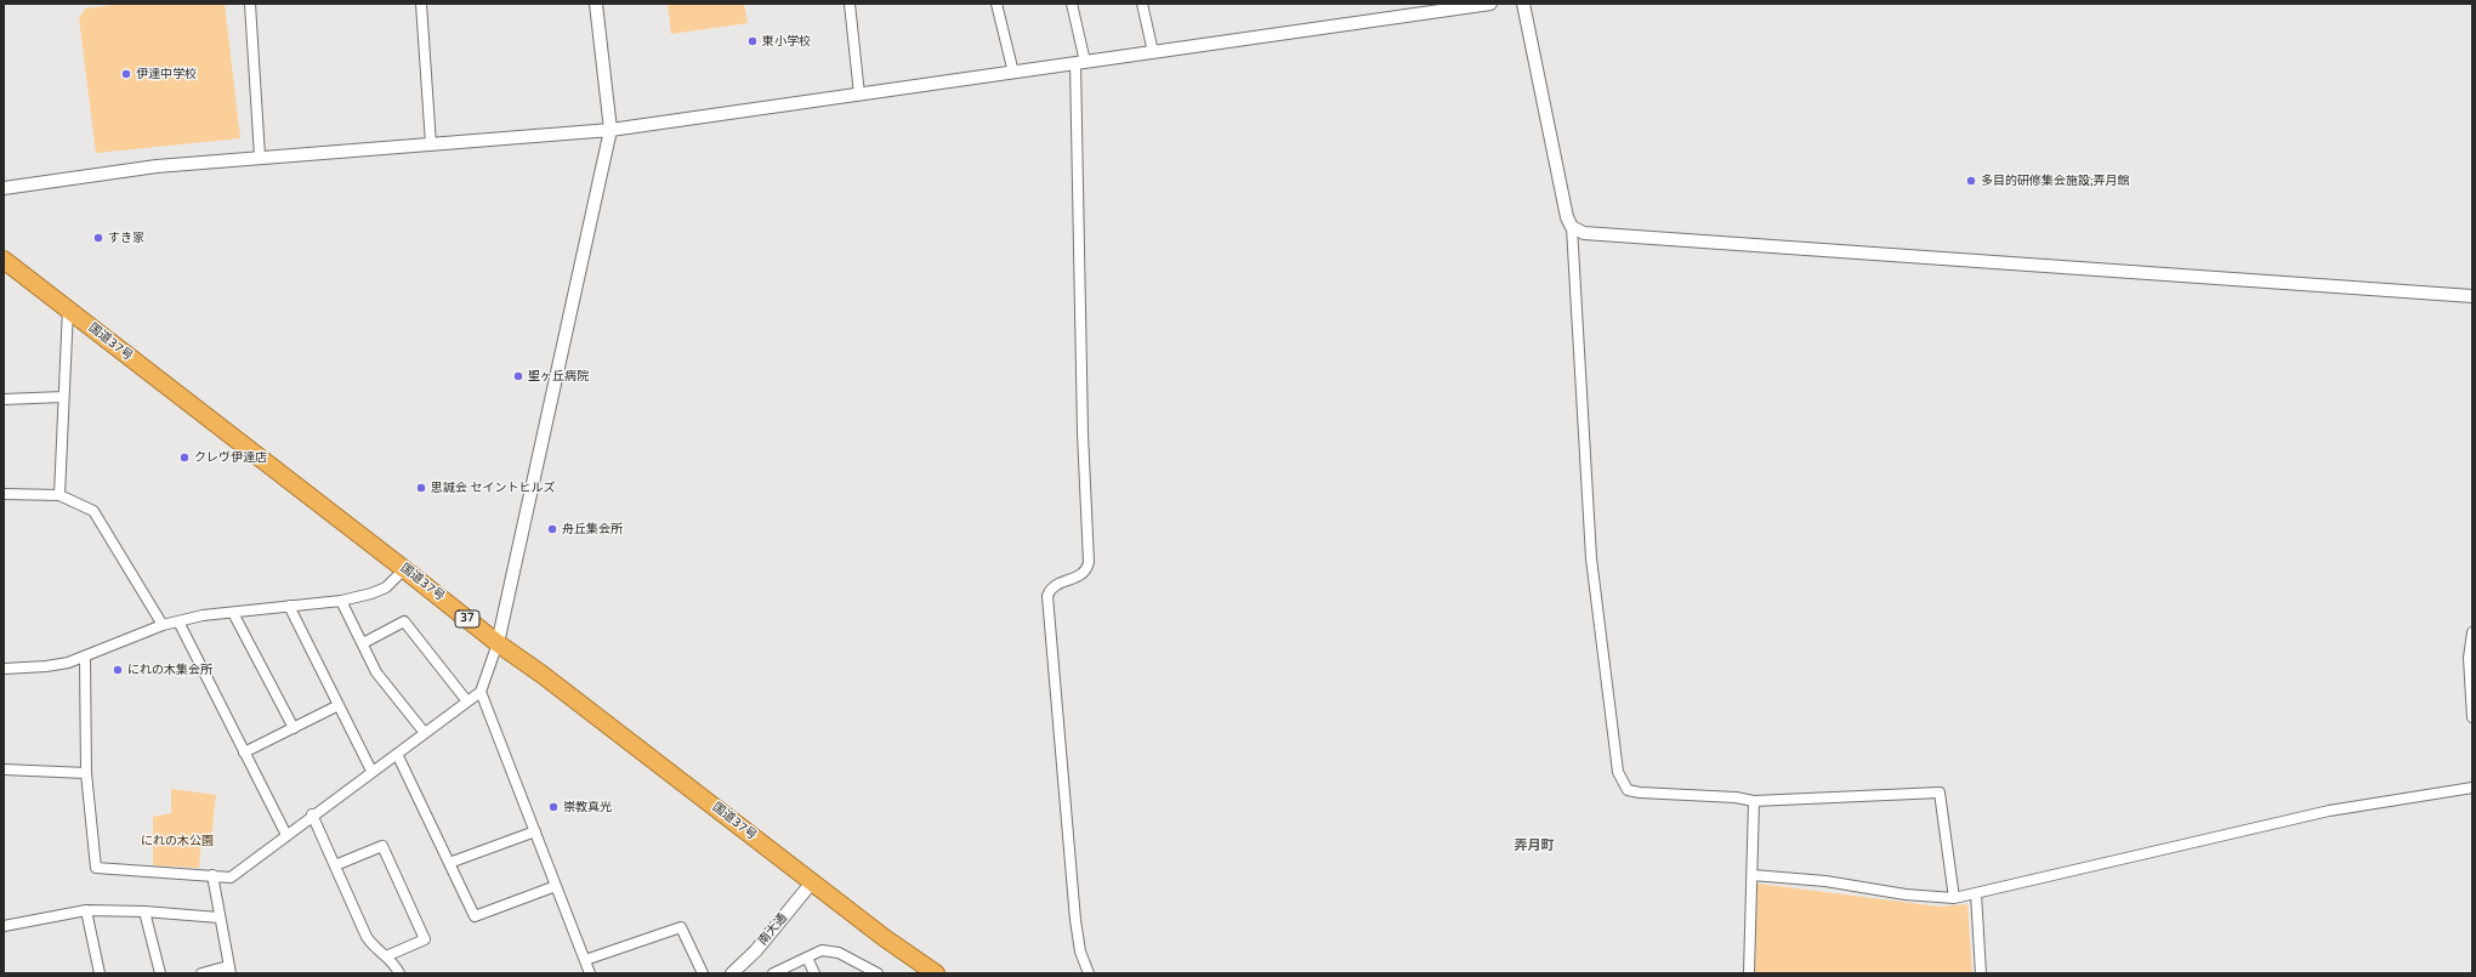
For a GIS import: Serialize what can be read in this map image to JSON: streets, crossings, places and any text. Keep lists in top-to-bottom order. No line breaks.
{"streets":{"highway":["国道37号","37"],"street":["南大通"]},"crossings":[["国道37号","南大通"]],"districts":["弄月町"],"parks":["にれの木公園"],"places":["東小学校","伊達中学校","多目的研修集会施設;弄月館","すき家","聖ヶ丘病院","クレヴ伊達店","思誠会 セイントヒルズ","舟丘集会所","にれの木集会所","崇教真光"]}
